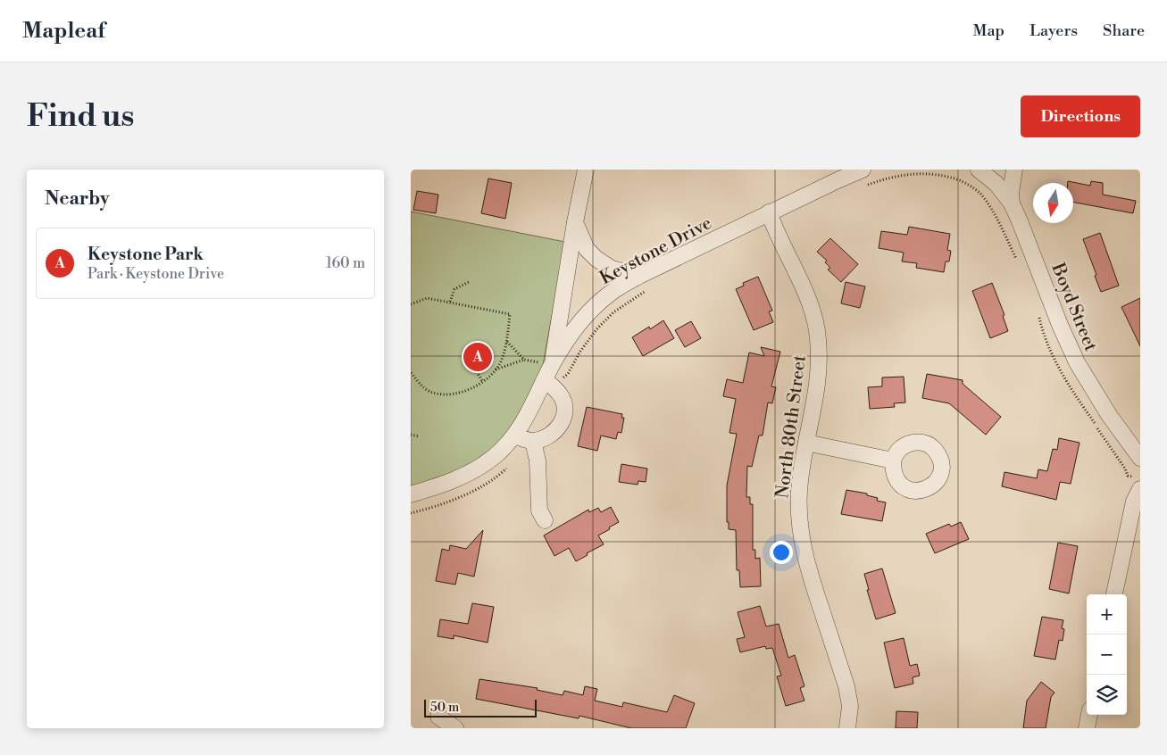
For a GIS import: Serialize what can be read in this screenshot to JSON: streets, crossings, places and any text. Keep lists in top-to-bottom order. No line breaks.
{"streets":{"street":["Keystone Drive","Boyd Street","North 80th Street"]},"crossings":[["Keystone Drive","North 80th Street"]],"scale_bar":"50 m","north":"bottom","page":{"header":"Mapleaf","nav":["Map","Layers","Share"],"buttons":"Directions","title":"Find us","heading":"Nearby","list":[{"mark":"A","name":"Keystone Park","note":"Park · Keystone Drive","value":"160 m"}],"pins":"A","map_buttons":["+","−"],"scale":"50 m"}}
